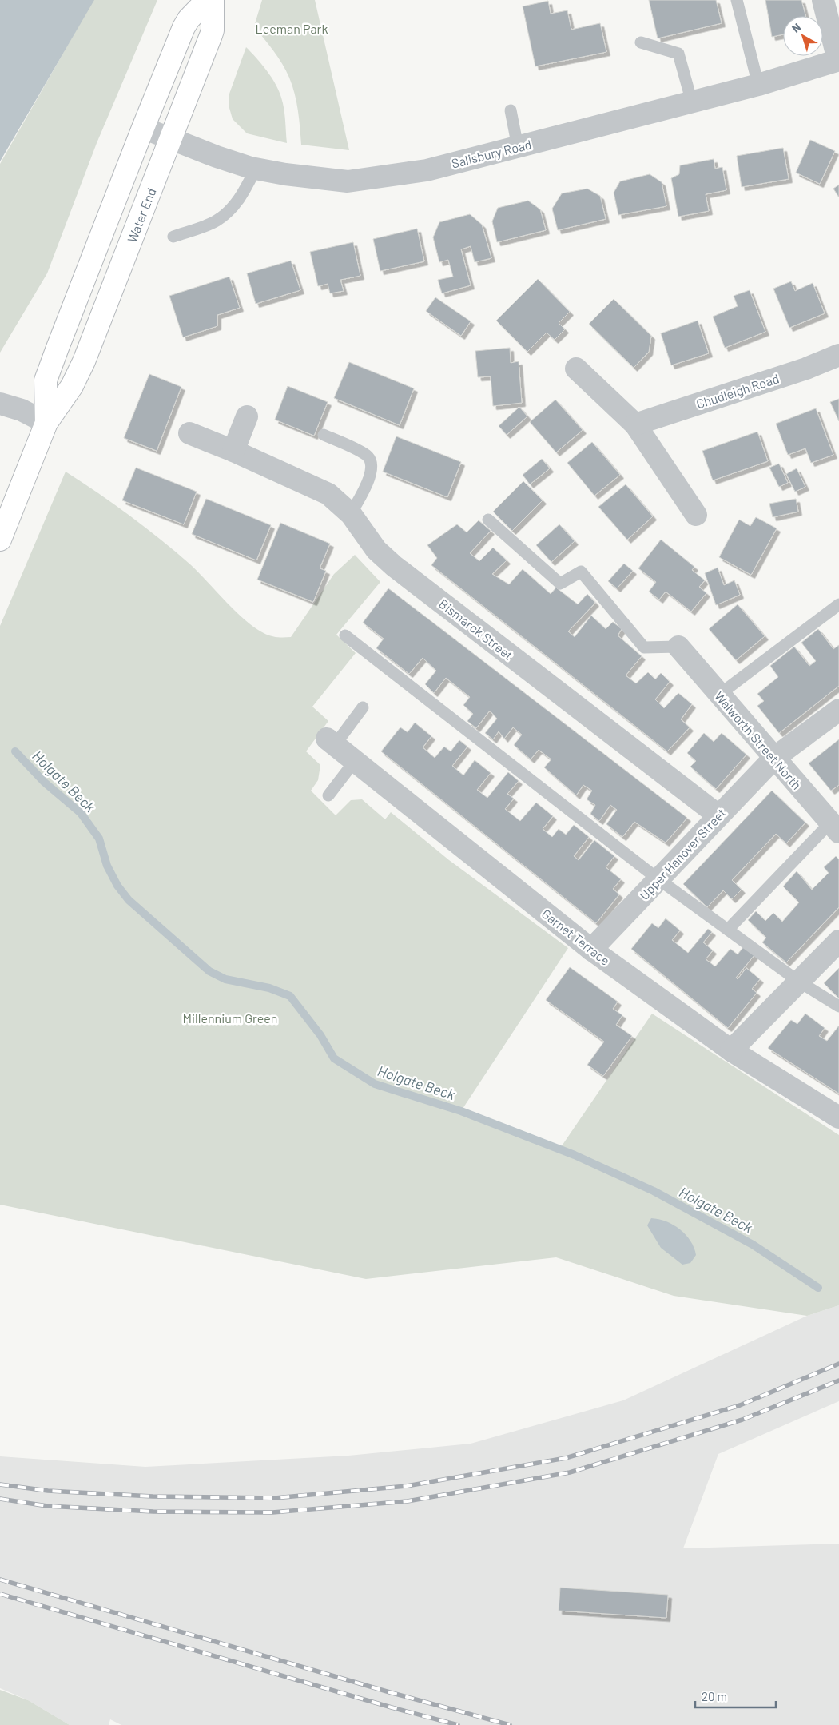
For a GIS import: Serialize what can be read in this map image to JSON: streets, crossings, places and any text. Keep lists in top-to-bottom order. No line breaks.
{"streets":{"main road":["Water End"],"street":["Salisbury Road","Chudleigh Road","Bismarck Street","Walworth Street North","Upper Hanover Street","Garnet Terrace"]},"crossings":[["Salisbury Road","Water End"],["Bismarck Street","Upper Hanover Street"],["Walworth Street North","Upper Hanover Street"],["Upper Hanover Street","Garnet Terrace"]],"water":["Holgate Beck"],"parks":["Leeman Park","Millennium Green"],"scale_bar":"20 m","north":"top left"}
